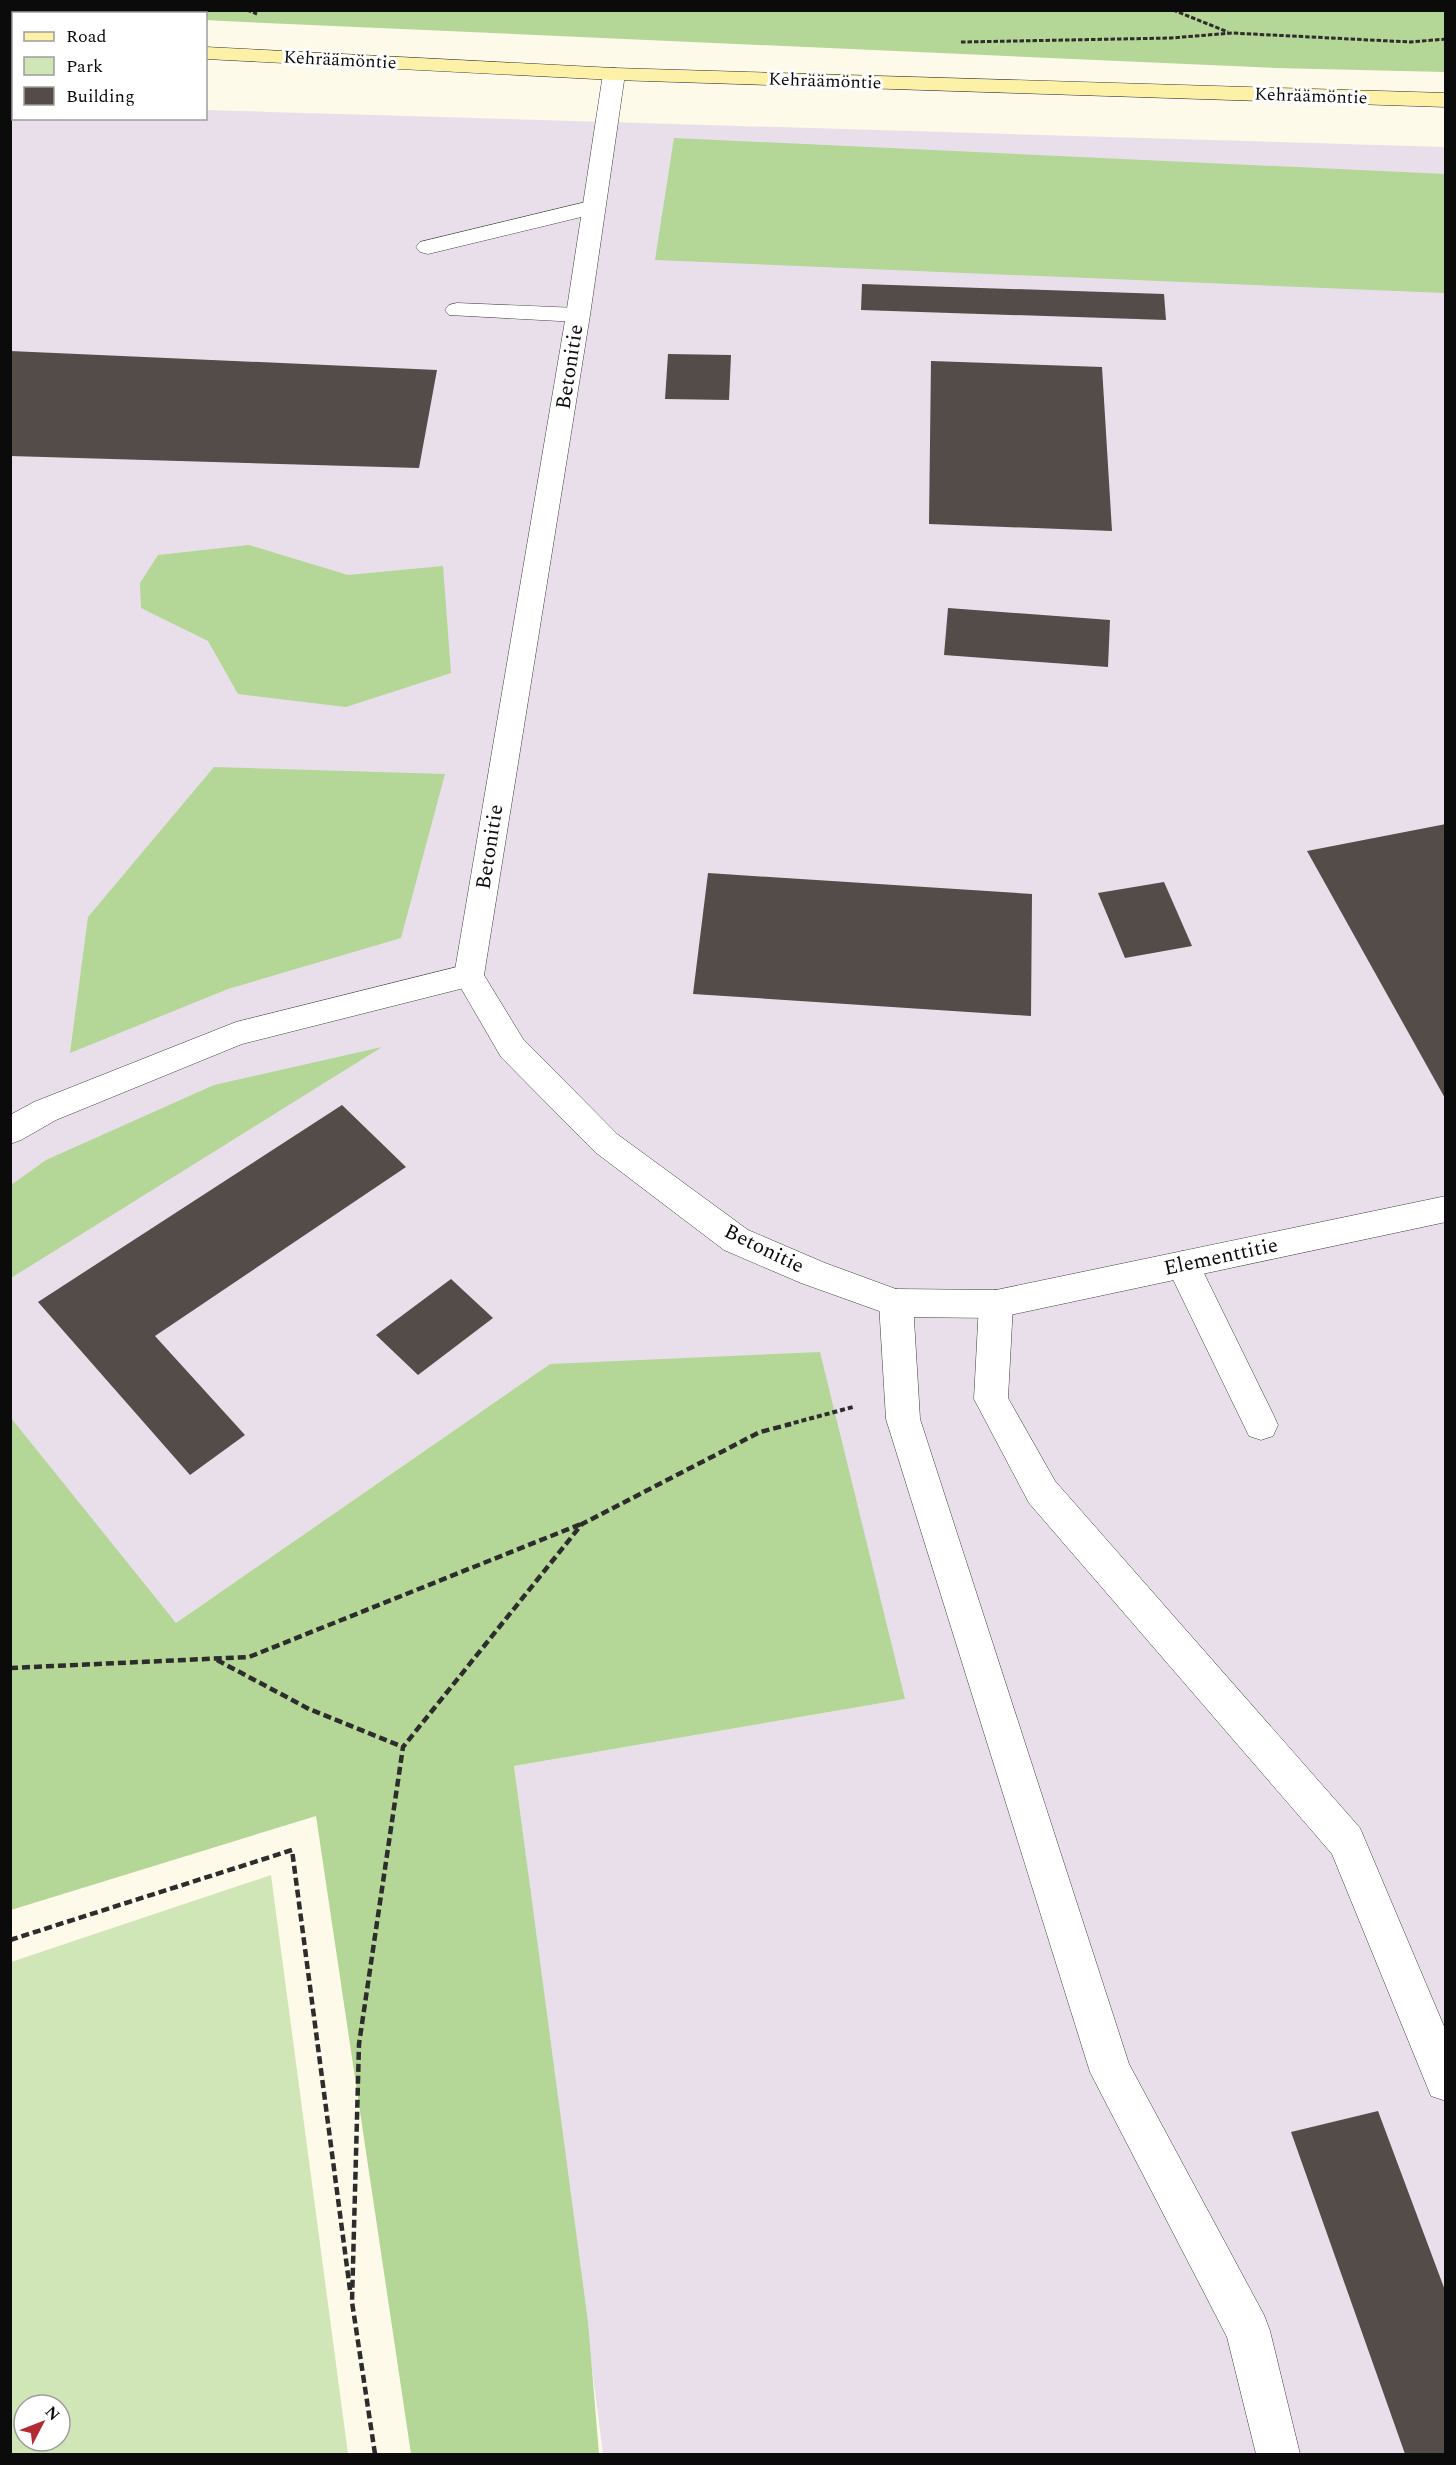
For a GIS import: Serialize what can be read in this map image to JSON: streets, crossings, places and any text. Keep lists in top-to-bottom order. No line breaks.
{"streets":{"street":["Kehräämöntie","Betonitie","Elementtitie"]},"crossings":[["Kehräämöntie","Betonitie"],["Betonitie","Elementtitie"]],"legend":["Road","Park","Building"],"north":"top right"}
